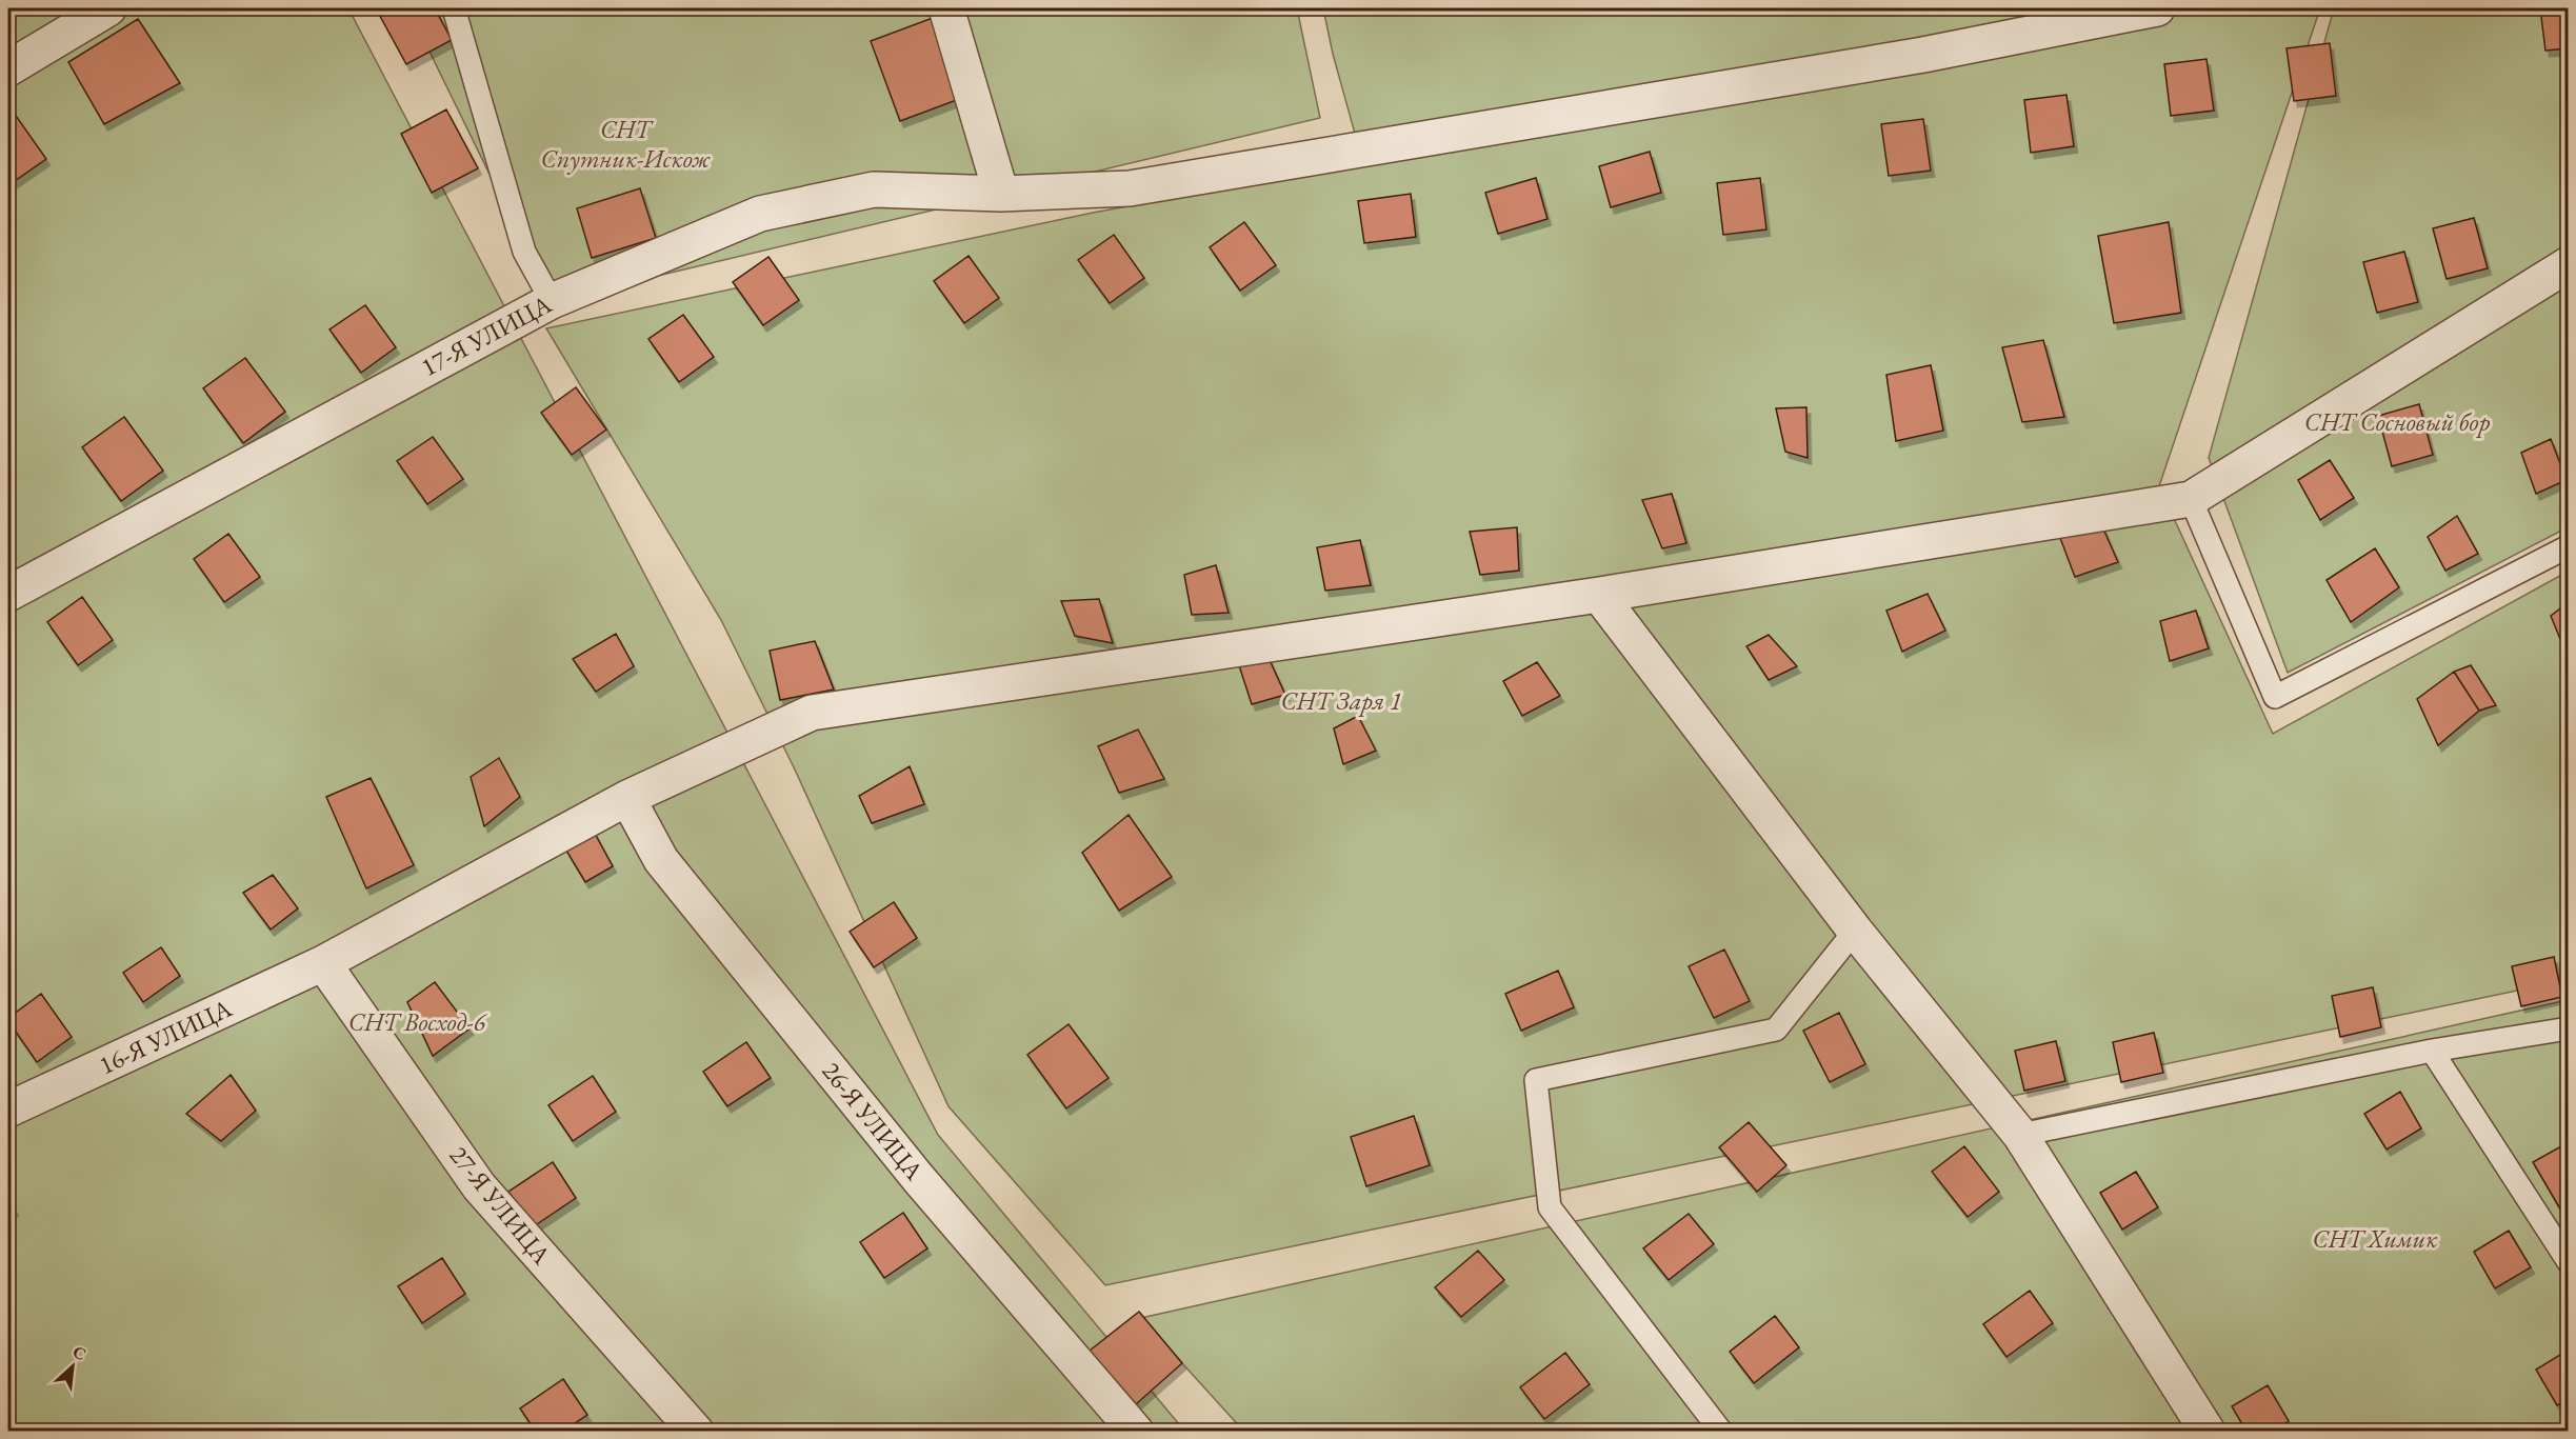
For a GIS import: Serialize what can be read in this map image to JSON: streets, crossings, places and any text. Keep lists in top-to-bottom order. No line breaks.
{"streets":{"street":["17-Я УЛИЦА","16-Я УЛИЦА","26-Я УЛИЦА","27-Я УЛИЦА"]},"crossings":[["16-Я УЛИЦА","26-Я УЛИЦА"],["16-Я УЛИЦА","27-Я УЛИЦА"]],"parks":["СНТ Спутник-Искож","СНТ Сосновый бор","СНТ Заря 1","СНТ Восход-6","СНТ Химик"],"north":"top right"}
